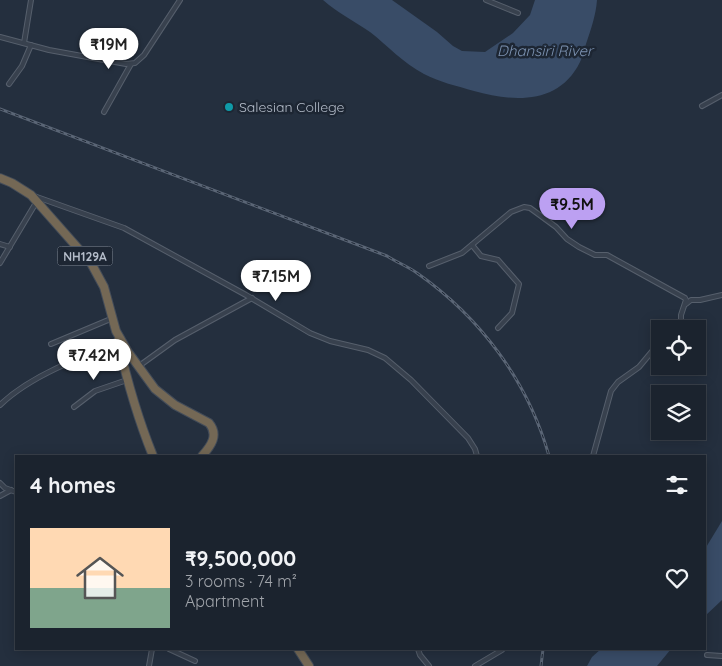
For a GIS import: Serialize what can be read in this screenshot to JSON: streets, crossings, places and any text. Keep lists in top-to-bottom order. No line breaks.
{"streets":{"highway":["NH129A"]},"water":["Dhansiri River"],"places":["Salesian College"],"page":{"price":["₹19M","₹9.5M","₹7.15M","₹7.42M"],"heading":"4 homes","list":[{"name":"₹9,500,000","note":"3 rooms · 74 m² · Apartment"}]}}
